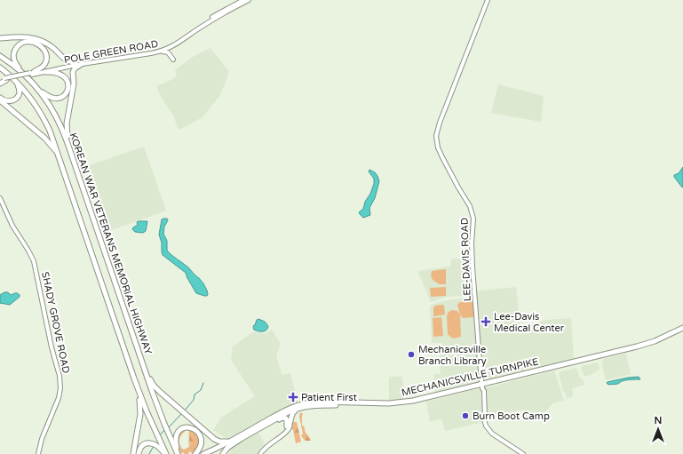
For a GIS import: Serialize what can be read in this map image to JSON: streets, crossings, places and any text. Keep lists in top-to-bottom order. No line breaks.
{"streets":{"highway":["KOREAN WAR VETERANS MEMORIAL HIGHWAY","MECHANICSVILLE TURNPIKE"],"main road":["POLE GREEN ROAD","LEE-DAVIS ROAD","SHADY GROVE ROAD"]},"crossings":[["LEE-DAVIS ROAD","MECHANICSVILLE TURNPIKE"]],"places":{"health":["Lee-Davis Medical Center","Patient First"],"other":["Mechanicsville Branch Library","Burn Boot Camp"]},"north":"top"}
